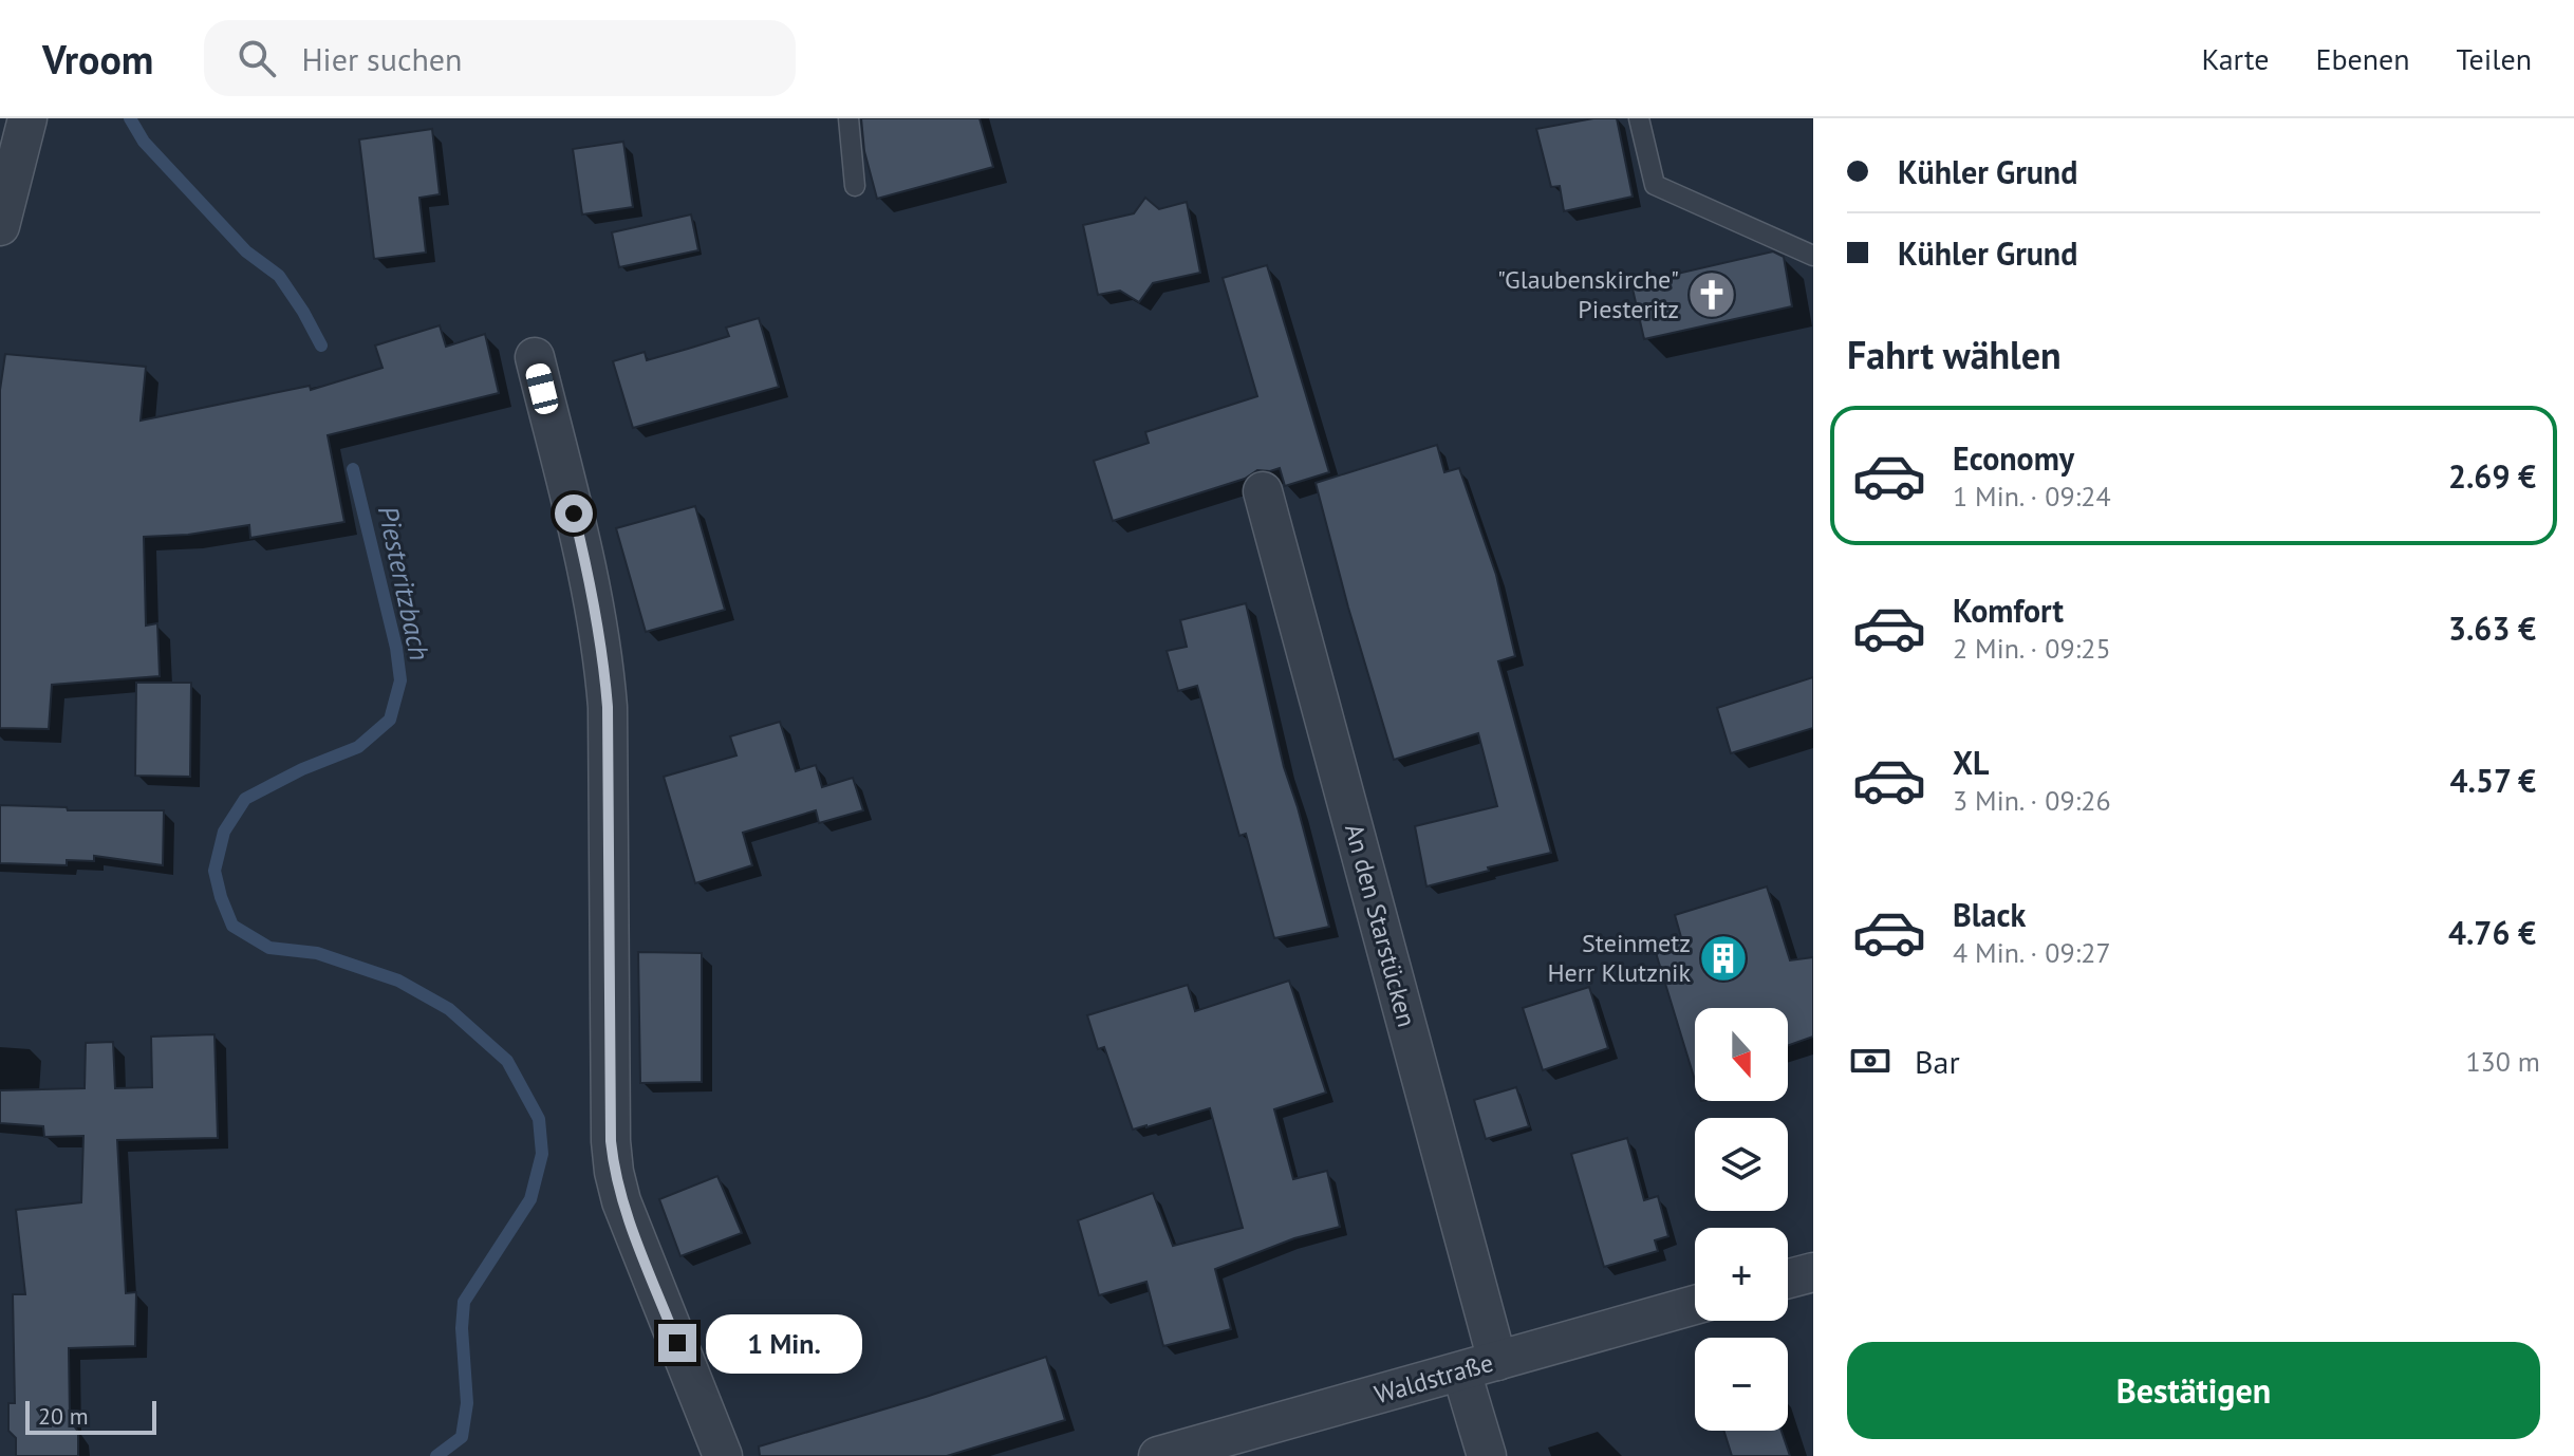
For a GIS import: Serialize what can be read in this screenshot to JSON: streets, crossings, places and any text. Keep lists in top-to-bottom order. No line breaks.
{"streets":{"street":["An den Starstücken","Waldstraße"]},"crossings":[["An den Starstücken","Waldstraße"]],"water":["Piesteritzbach"],"places":{"church":["\"Glaubenskirche\" Piesteritz"],"building":["Steinmetz Herr Klutznik"]},"scale_bar":"20 m","north":"bottom","page":{"header":"Vroom","search":"Hier suchen","nav":["Karte","Ebenen","Teilen"],"banner":["Kühler Grund","Kühler Grund"],"heading":"Fahrt wählen","list":[{"name":"Economy","note":"1 Min. · 09:24","value":"2.69 €"},{"name":"Komfort","note":"2 Min. · 09:25","value":"3.63 €"},{"name":"XL","note":"3 Min. · 09:26","value":"4.57 €"},{"name":"Black","note":"4 Min. · 09:27","value":"4.76 €"}],"map_buttons":["+","−"],"pay":["Bar","130 m"],"bubble":"1 Min.","buttons":"Bestätigen","scale":"20 m"}}
